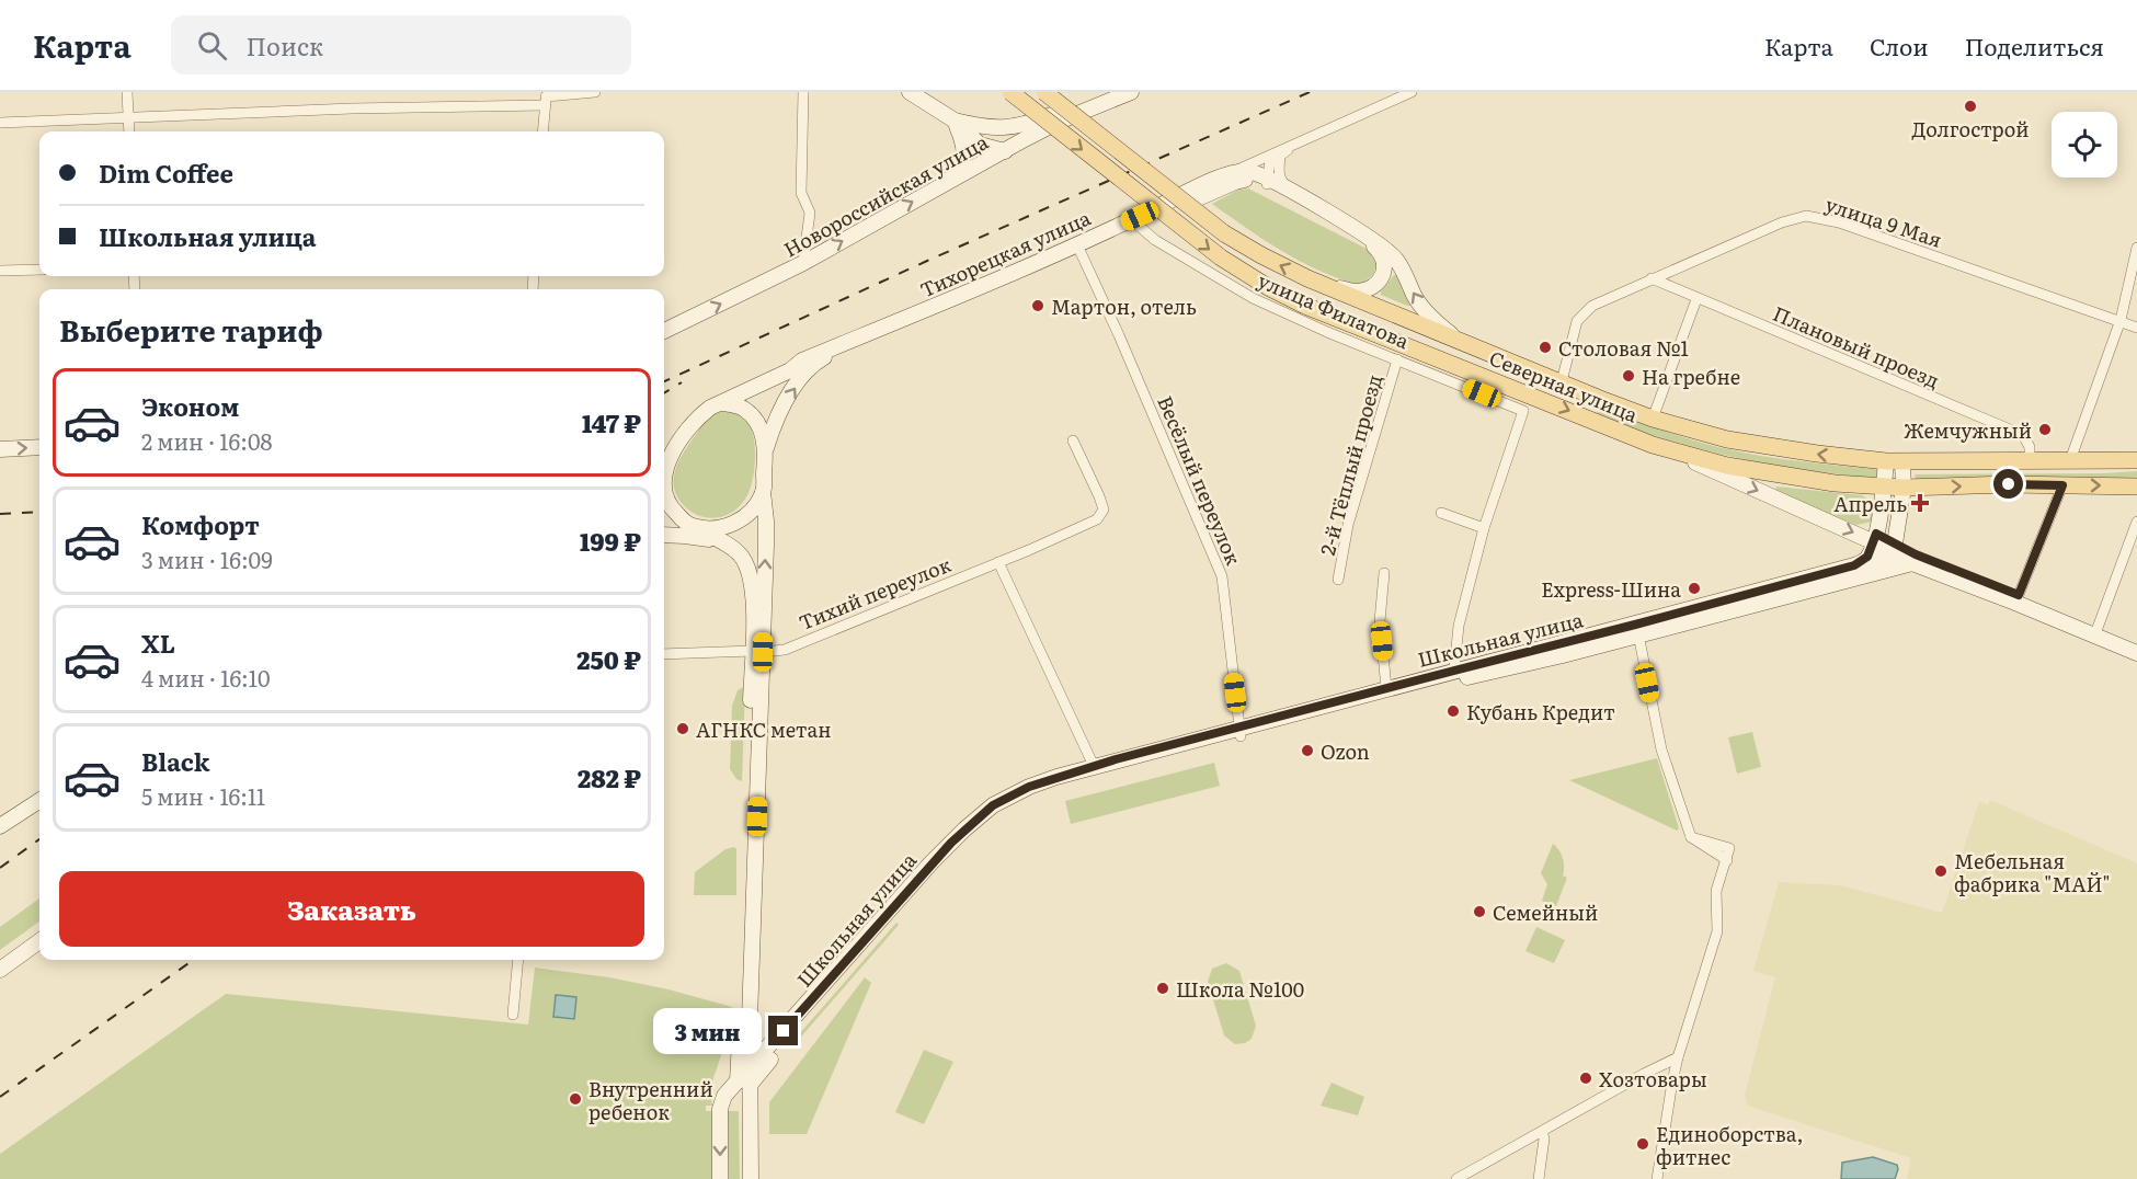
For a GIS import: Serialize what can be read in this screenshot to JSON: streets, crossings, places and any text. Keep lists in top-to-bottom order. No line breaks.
{"streets":{"main road":["Новороссийская улица","Тихорецкая улица","Северная улица","Школьная улица"],"street":["улица 9 Мая","улица Филатова","Плановый проезд","2-й Тёплый проезд","Весёлый переулок","Тихий переулок"]},"crossings":[["улица 9 Мая","Плановый проезд"],["улица 9 Мая","Северная улица"],["Тихорецкая улица","улица Филатова"],["Тихорецкая улица","Весёлый переулок"],["улица Филатова","2-й Тёплый проезд"],["Плановый проезд","Северная улица"],["Весёлый переулок","Школьная улица"]],"one_way":["Новороссийская улица"],"places":{"other":["Долгострой","Мартон, отель","Столовая №1","На гребне","Жемчужный","Express-Шина","Кубань Кредит","АГНКС метан","Ozon","Мебельная фабрика \"МАЙ\"","Семейный","Школа №100","Хозтовары","Внутренний ребенок","Единоборства, фитнес"],"health":["Апрель"]},"page":{"header":"Карта","search":"Поиск","nav":["Карта","Слои","Поделиться"],"banner":["Dim Coffee","Школьная улица"],"heading":"Выберите тариф","list":[{"name":"Эконом","note":"2 мин · 16:08","value":"147 ₽"},{"name":"Комфорт","note":"3 мин · 16:09","value":"199 ₽"},{"name":"XL","note":"4 мин · 16:10","value":"250 ₽"},{"name":"Black","note":"5 мин · 16:11","value":"282 ₽"}],"buttons":"Заказать","bubble":"3 мин"}}
